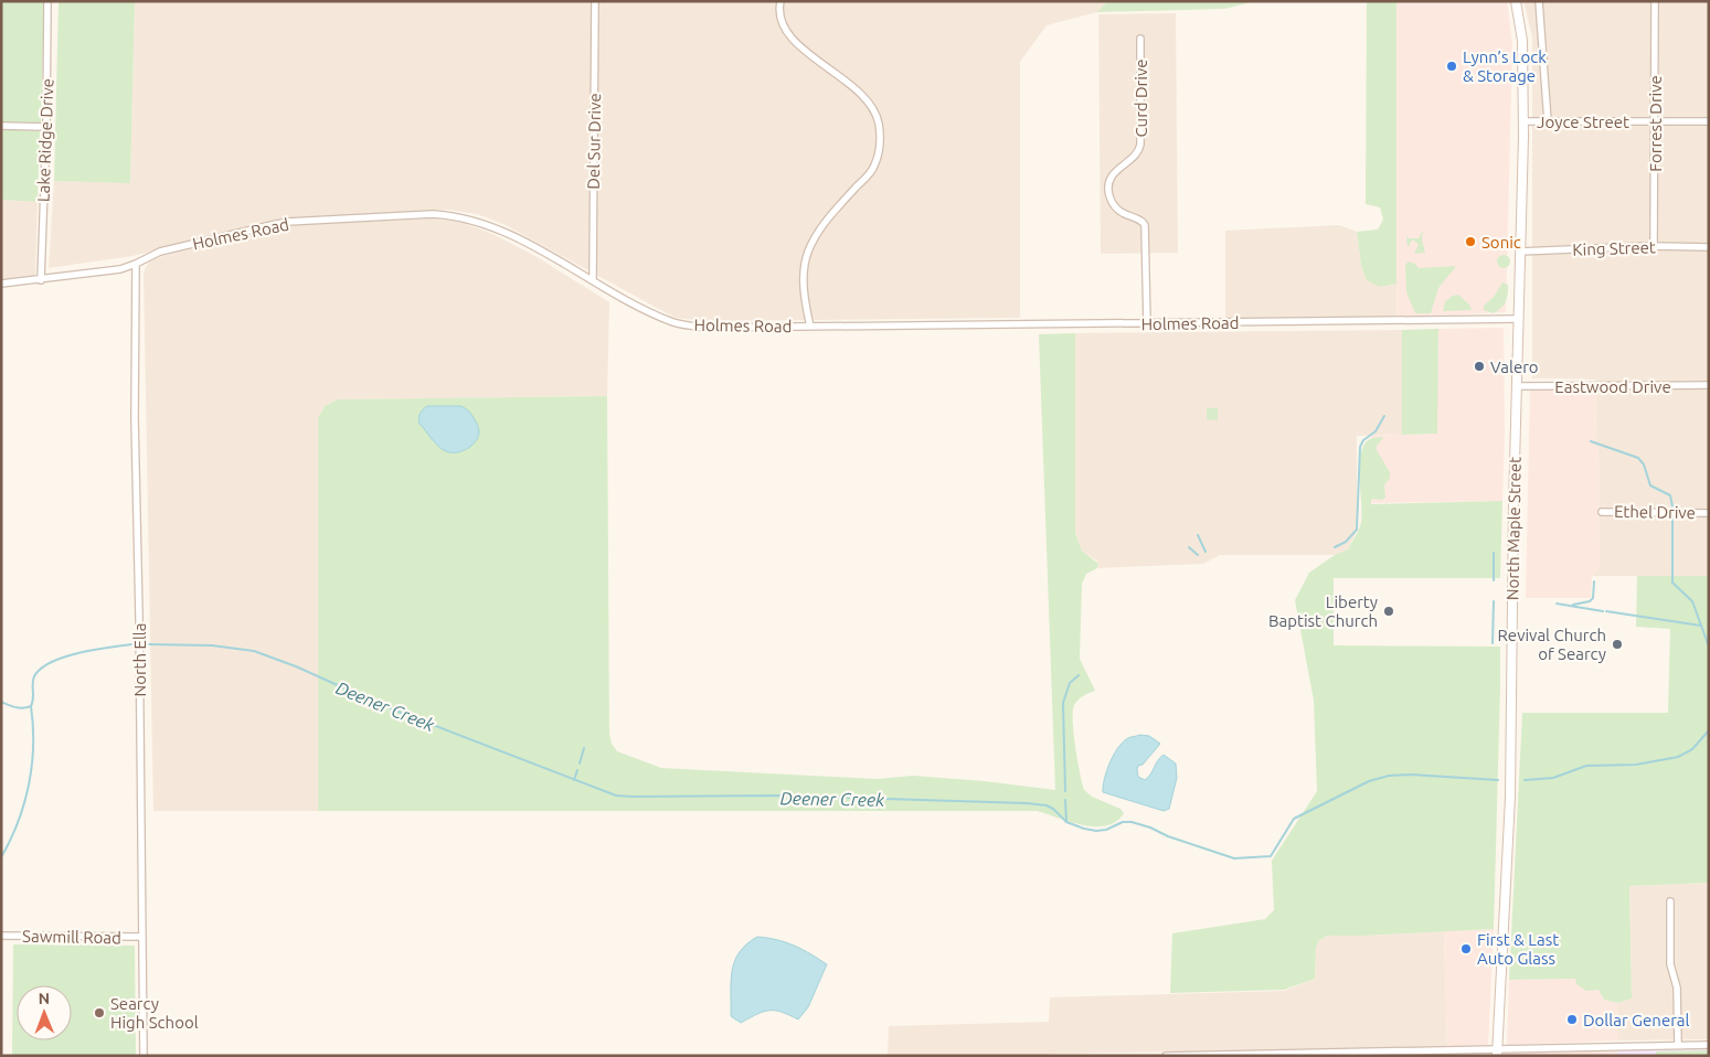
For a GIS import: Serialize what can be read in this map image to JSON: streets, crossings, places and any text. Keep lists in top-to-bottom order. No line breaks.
{"streets":{"main road":["North Maple Street"],"street":["Curd Drive","Joyce Street","Forrest Drive","Lake Ridge Drive","Del Sur Drive","Holmes Road","King Street","Eastwood Drive","Ethel Drive","North Ella","Sawmill Road"]},"crossings":[["Curd Drive","Holmes Road"],["Joyce Street","Forrest Drive"],["Joyce Street","North Maple Street"],["Forrest Drive","King Street"],["Lake Ridge Drive","Holmes Road"],["Del Sur Drive","Holmes Road"],["Holmes Road","North Maple Street"],["Holmes Road","North Ella"],["King Street","North Maple Street"],["Eastwood Drive","North Maple Street"],["North Ella","Sawmill Road"]],"water":["Deener Creek"],"places":["Lynn’s Lock & Storage","Sonic","Valero","Liberty Baptist Church","Revival Church of Searcy","First & Last Auto Glass","Searcy High School","Dollar General"],"north":"top"}
